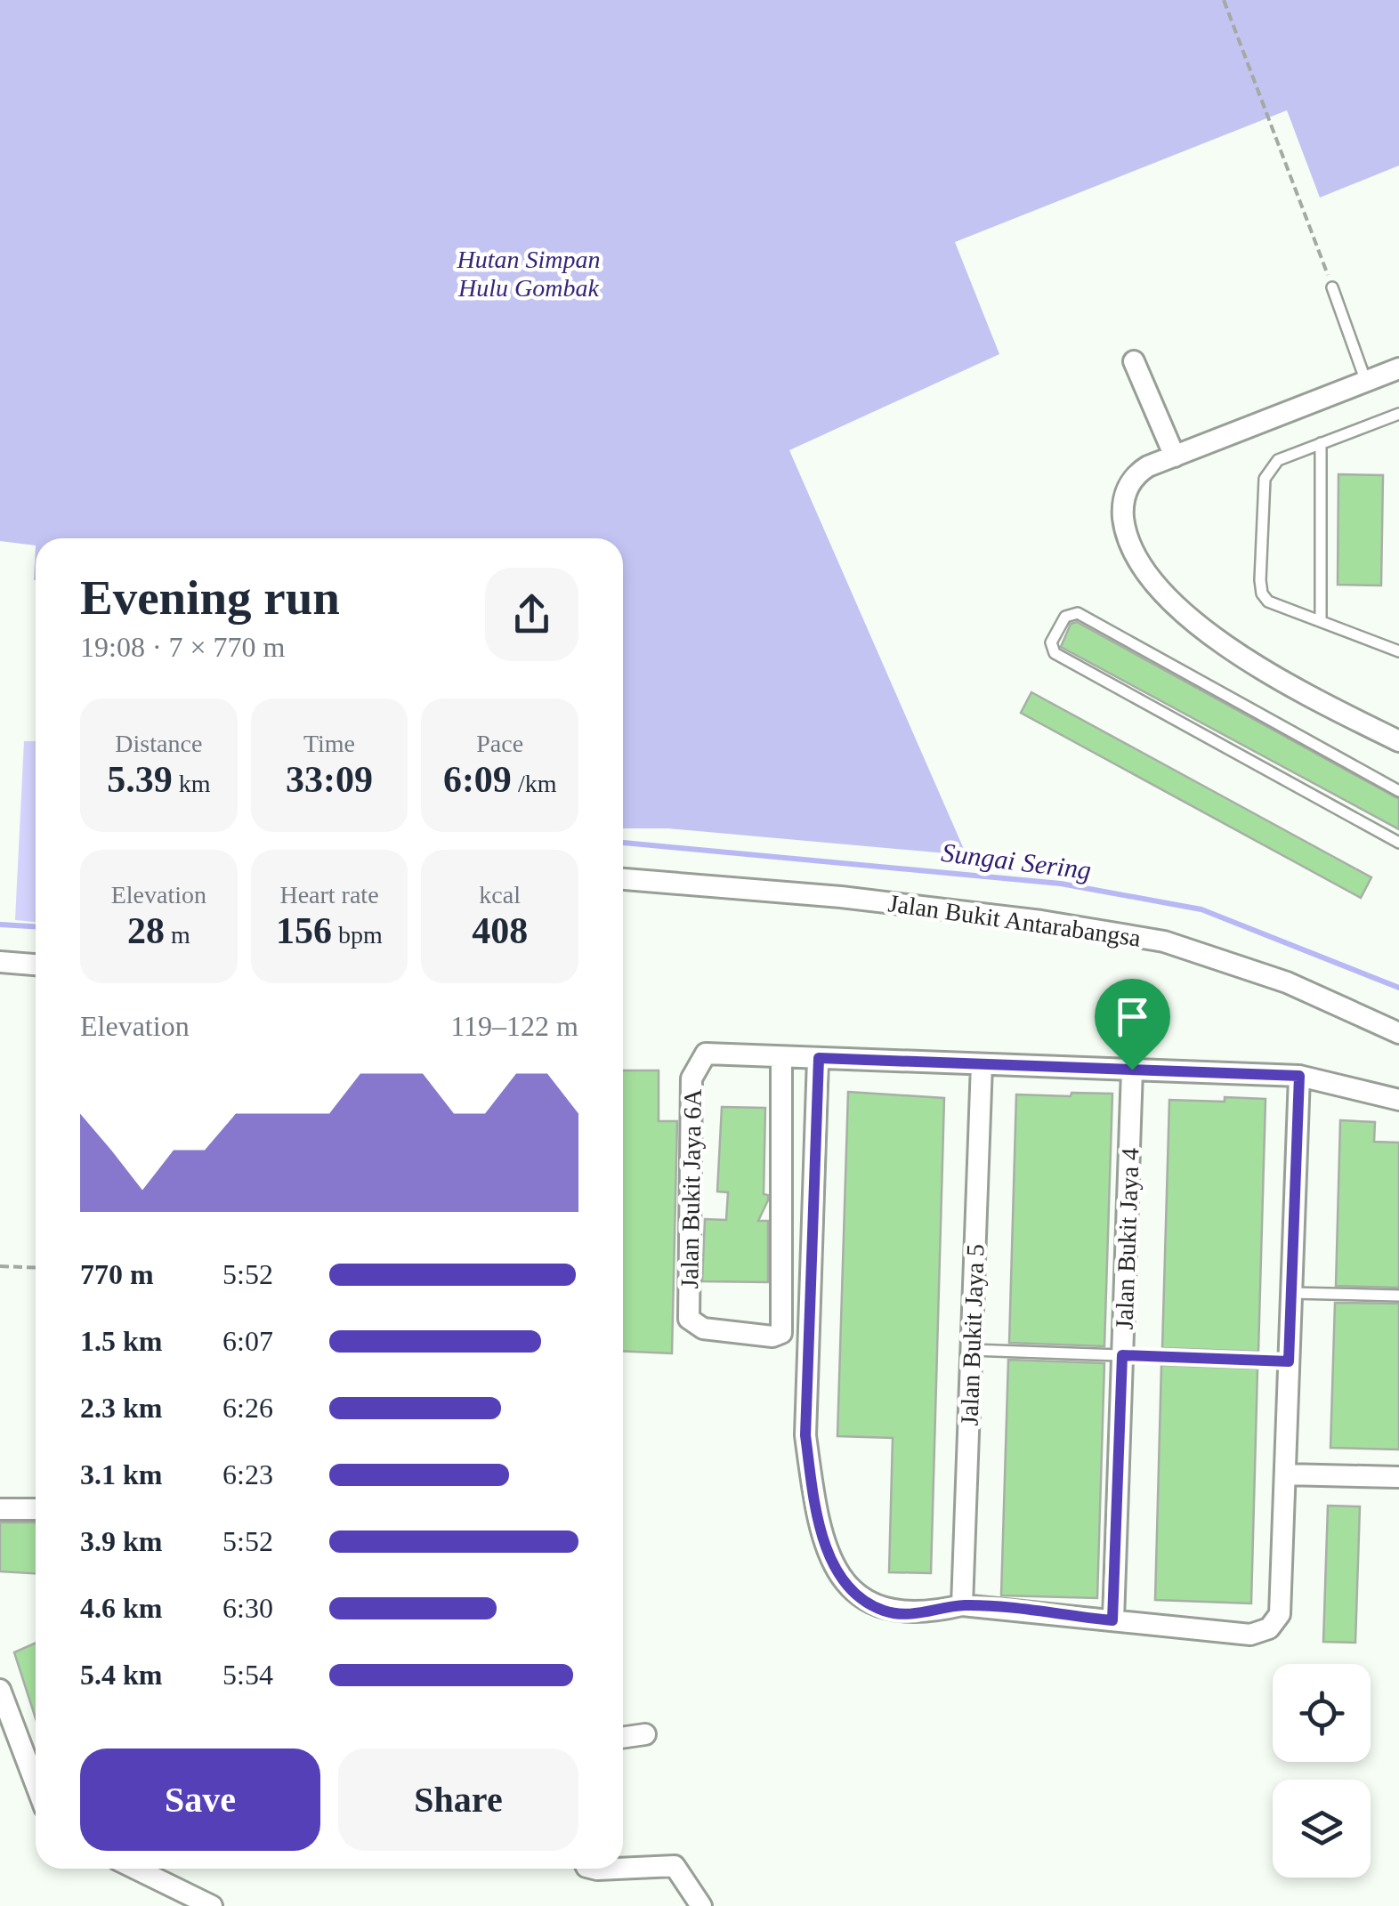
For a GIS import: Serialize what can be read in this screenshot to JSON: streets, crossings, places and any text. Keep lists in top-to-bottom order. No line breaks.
{"streets":{"street":["Jalan Bukit Antarabangsa","Jalan Bukit Jaya 6A","Jalan Bukit Jaya 4","Jalan Bukit Jaya 5"]},"water":["Sungai Sering"],"parks":["Hutan Simpan Hulu Gombak"],"page":{"heading":["Evening run","19:08 · 7 × 770 m"],"stats":[["Distance","5.39 km"],["Time","33:09"],["Pace","6:09 /km"],["Elevation","28 m"],["Heart rate","156 bpm"],["kcal","408"]],"chart":["Elevation","119–122 m"],"list":[{"name":"770 m","note":"5:52"},{"name":"1.5 km","note":"6:07"},{"name":"2.3 km","note":"6:26"},{"name":"3.1 km","note":"6:23"},{"name":"3.9 km","note":"5:52"},{"name":"4.6 km","note":"6:30"},{"name":"5.4 km","note":"5:54"}],"buttons":["Save","Share"]}}
